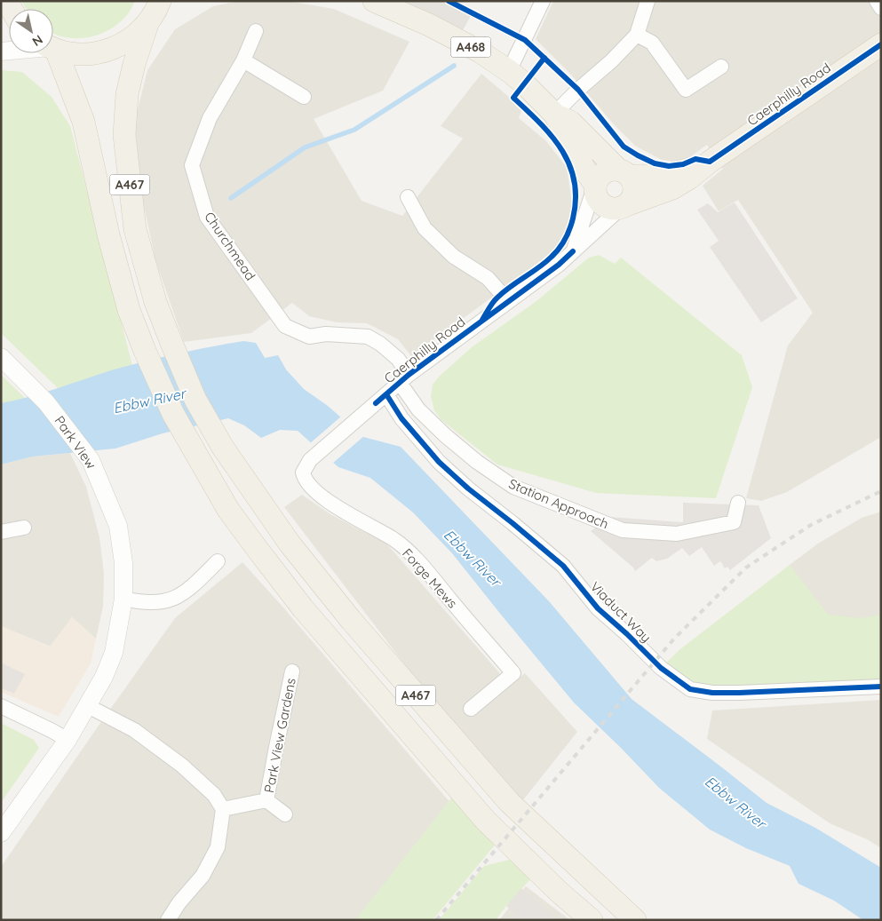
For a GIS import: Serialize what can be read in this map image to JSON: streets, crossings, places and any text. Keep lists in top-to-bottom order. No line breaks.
{"streets":{"main road":["A468","Caerphilly Road","A467"],"street":["Churchmead","Park View","Station Approach","Forge Mews","Viaduct Way","Park View Gardens"]},"crossings":[["A468","Caerphilly Road"],["Caerphilly Road","Churchmead"],["Caerphilly Road","Station Approach"],["Caerphilly Road","Forge Mews"],["Caerphilly Road","Viaduct Way"],["Churchmead","Station Approach"]],"water":["Ebbw River"],"north":"bottom right"}
